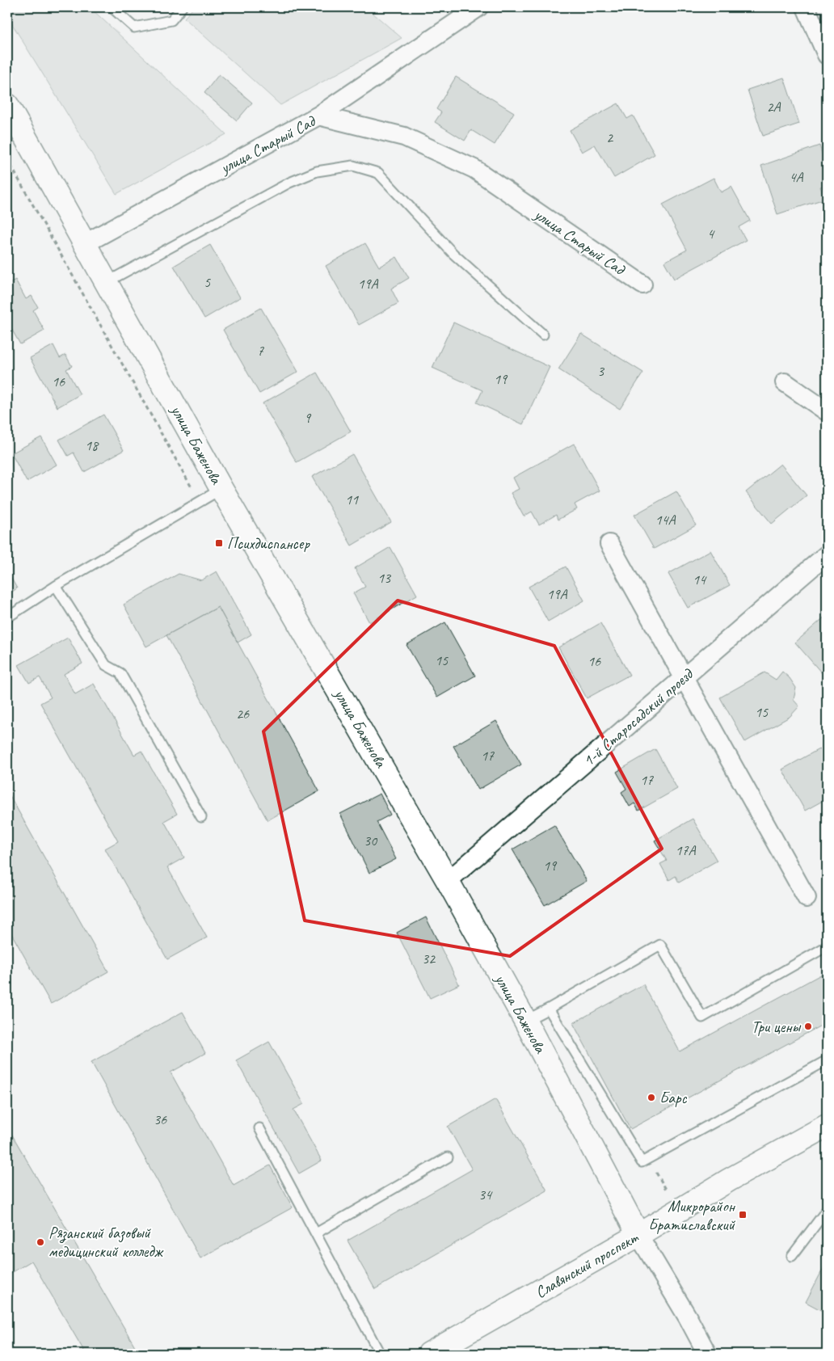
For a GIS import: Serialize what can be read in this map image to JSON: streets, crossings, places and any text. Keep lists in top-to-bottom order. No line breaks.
{"streets":{"street":["улица Старый Сад","улица Баженова","1-й Старосадский проезд","Славянский проспект"]},"crossings":[["улица Старый Сад","улица Баженова"],["улица Баженова","1-й Старосадский проезд"],["улица Баженова","Славянский проспект"]],"places":{"transit":["Психдиспансер","Микрорайон Братиславский"],"other":["Три цены","Барс","Рязанский базовый медицинский колледж"]},"house_numbers":["2А","2","4А","4","5","19А","7","3","19","16","9","18","11","14А","13","14","19А","15","16","15","26","17","17","30","17А","19","32","36","34"]}
